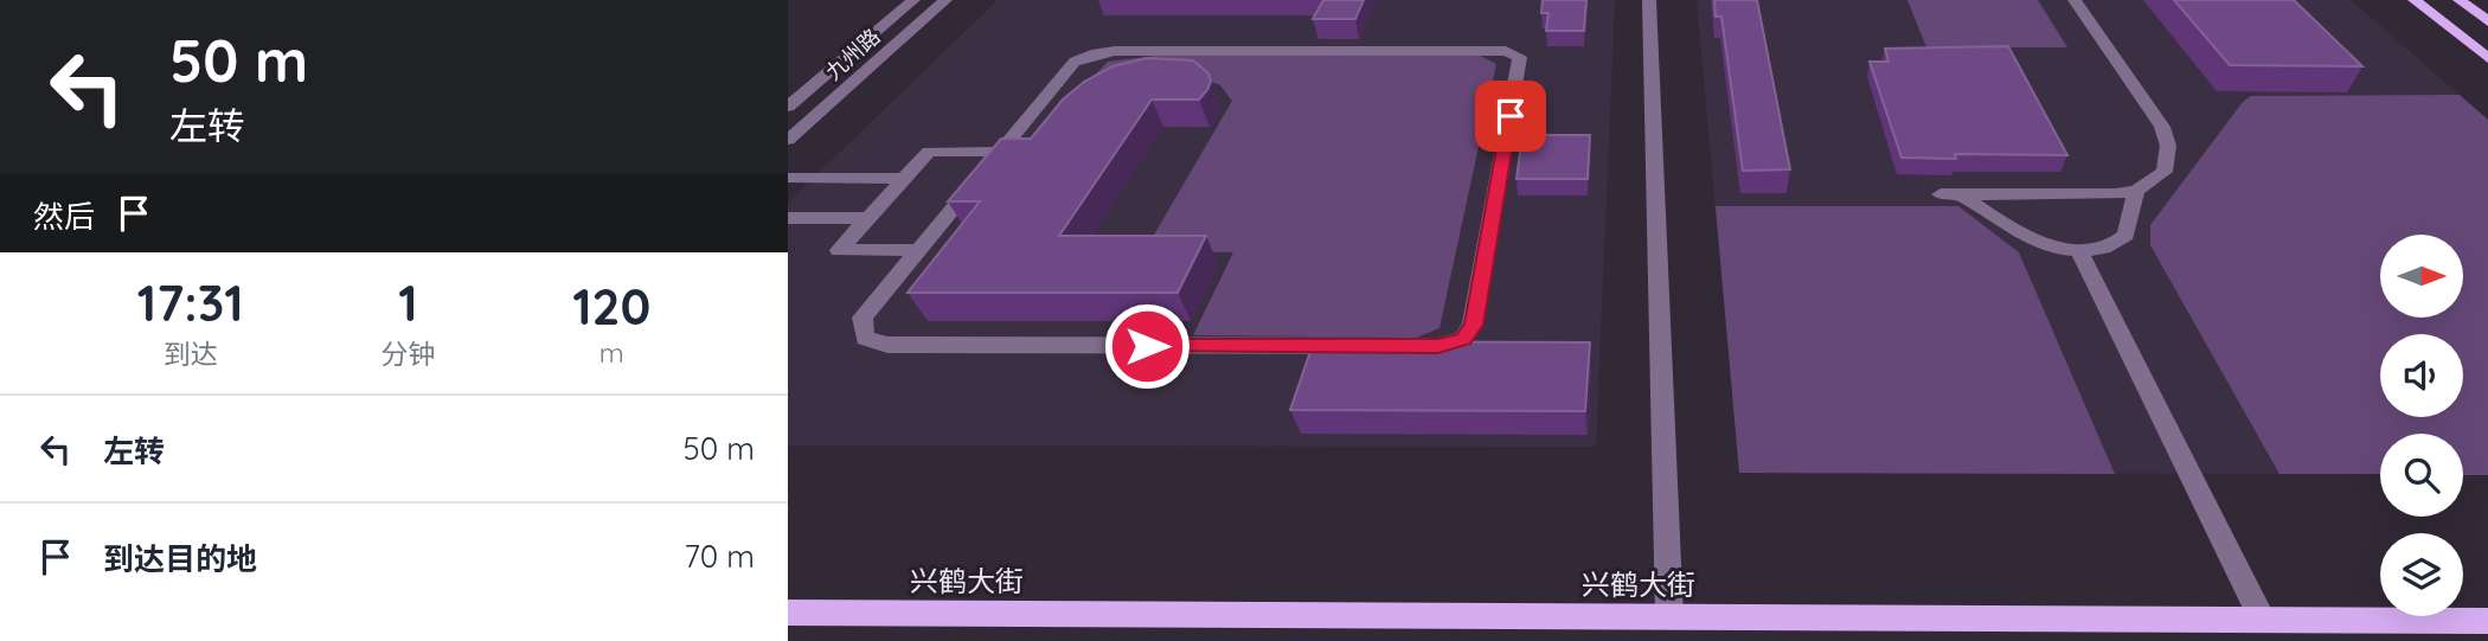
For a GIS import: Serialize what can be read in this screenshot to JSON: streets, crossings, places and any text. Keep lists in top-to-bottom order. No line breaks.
{"streets":{"main road":["兴鹤大街"],"street":["九州路"]},"north":"right","page":{"turn":["50 m","左转"],"then":"然后","eta":["17:31","到达","1","分钟","120","m"],"list":[{"name":"左转","value":"50 m"},{"name":"到达目的地","value":"70 m"}]}}
